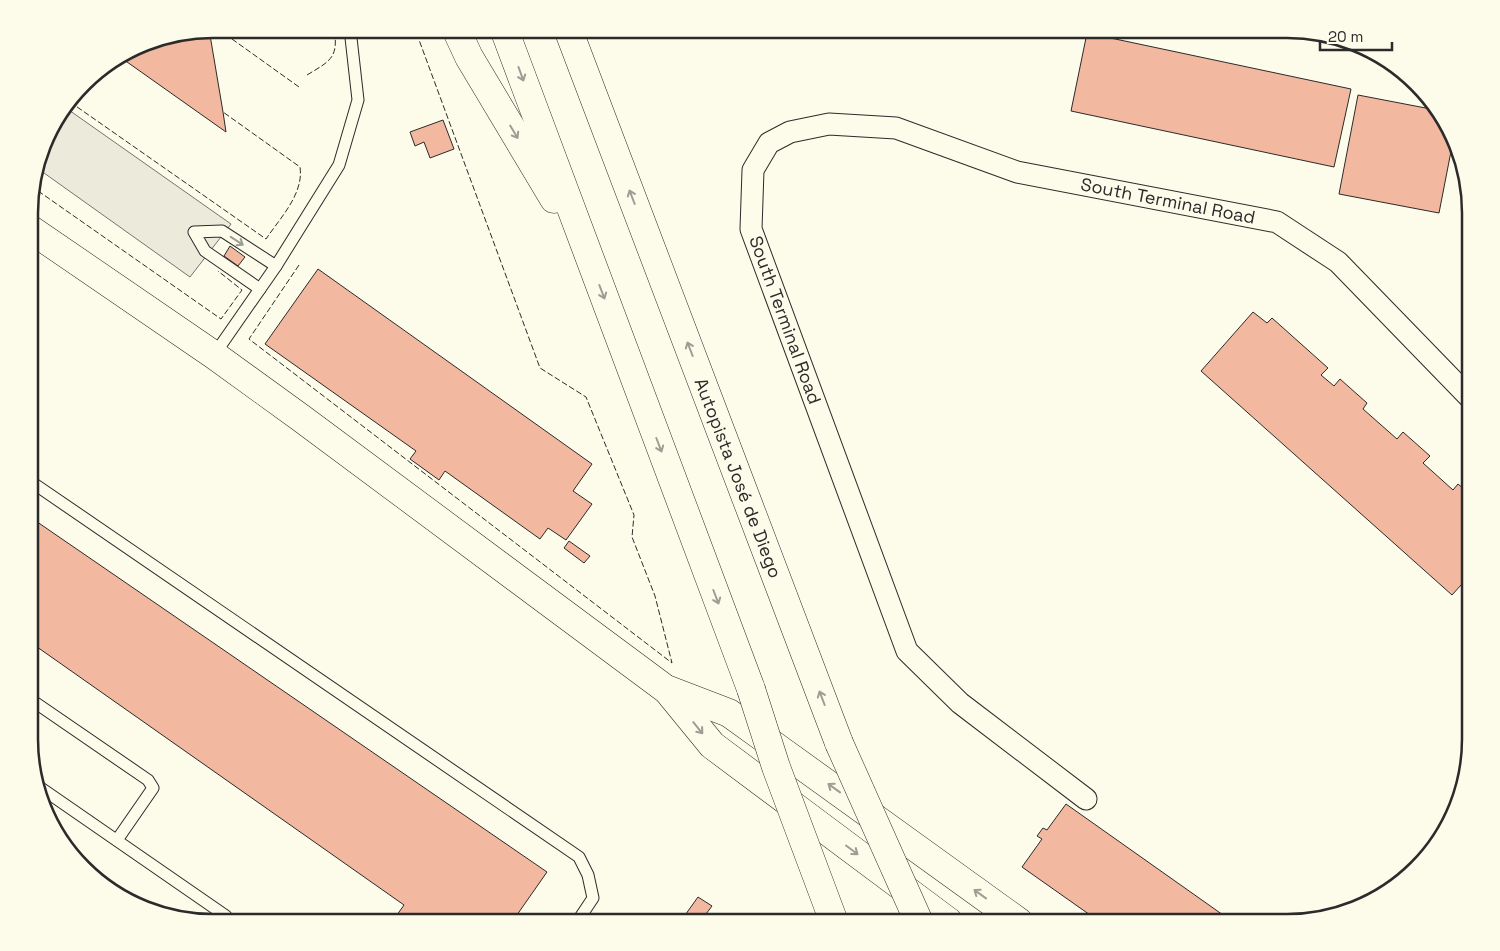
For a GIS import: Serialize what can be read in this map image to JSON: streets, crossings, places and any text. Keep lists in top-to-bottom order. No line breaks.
{"streets":{"main road":["Autopista José de Diego"],"street":["South Terminal Road"]},"scale_bar":"20 m"}
